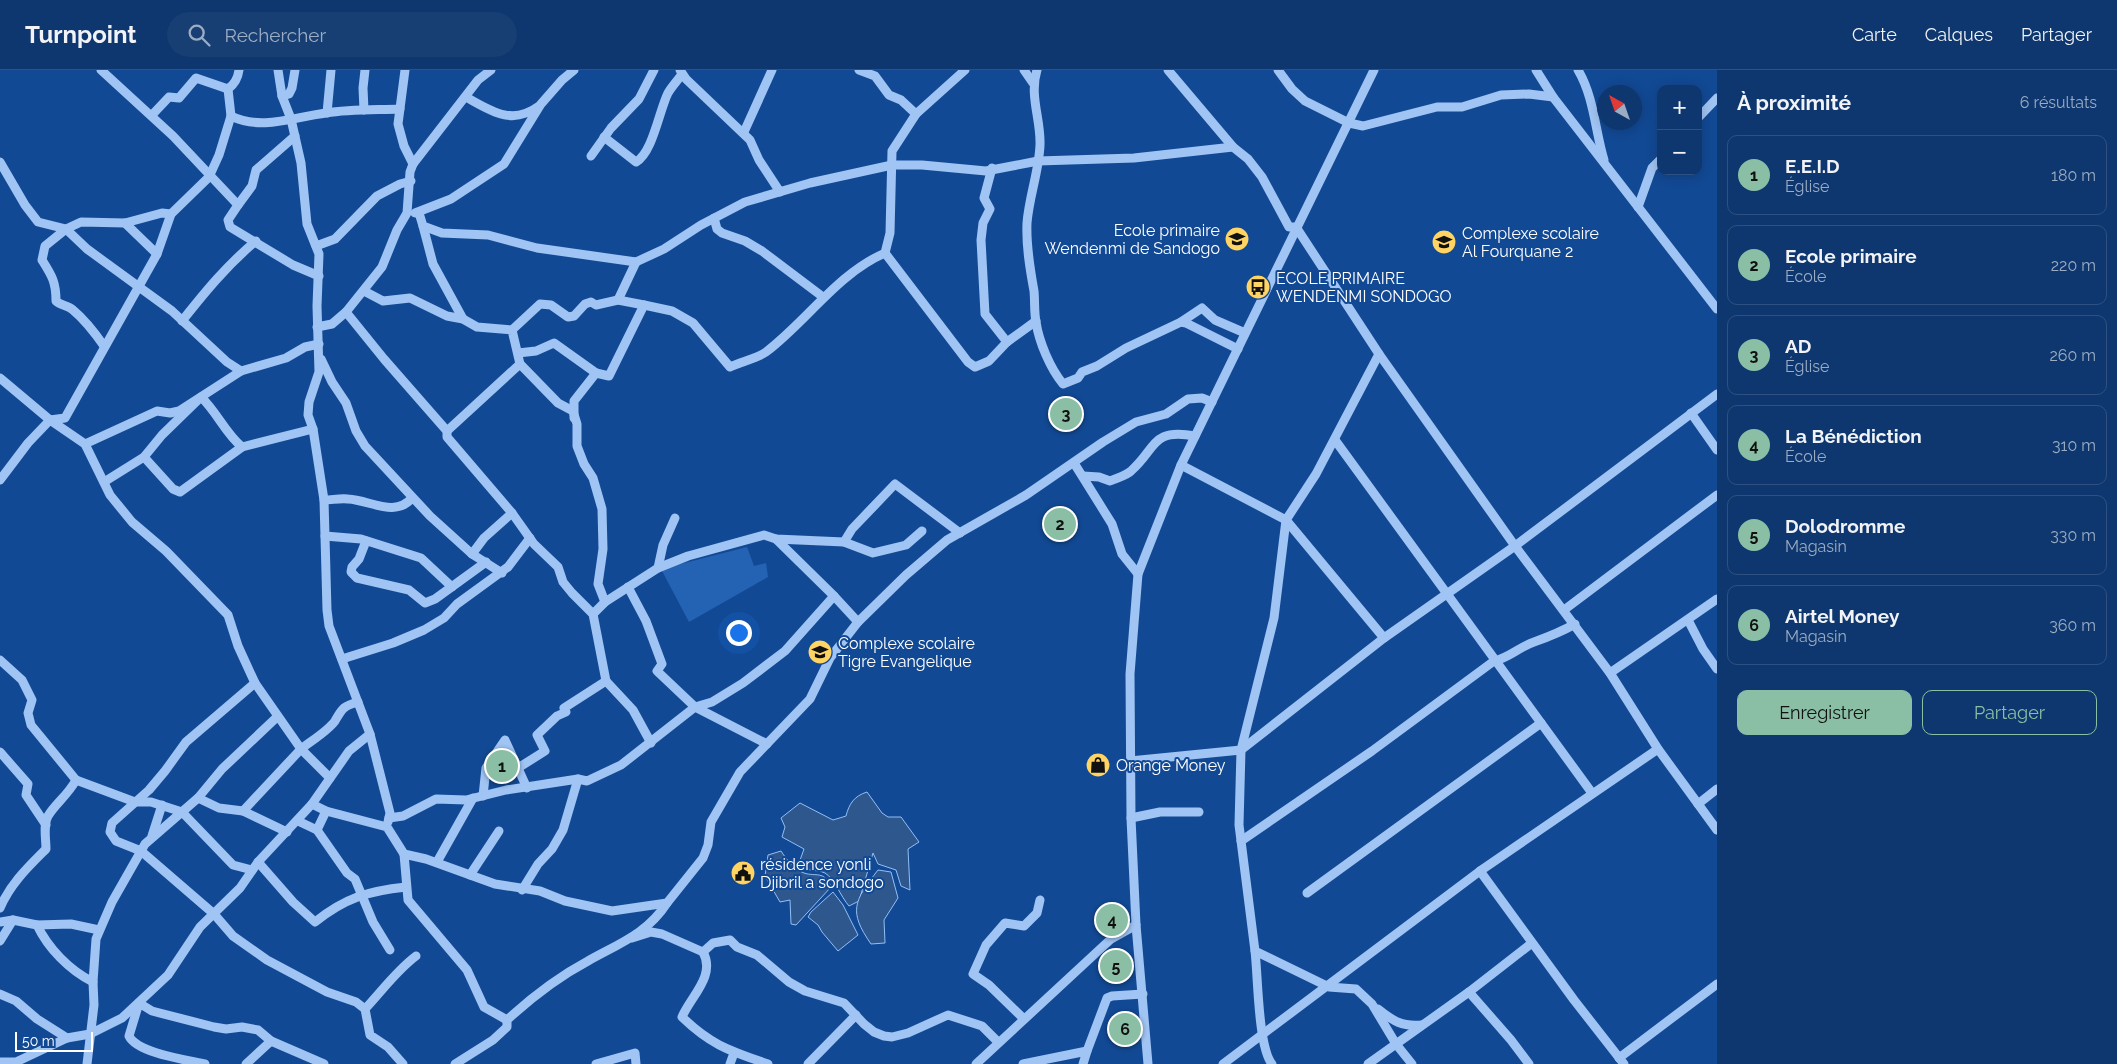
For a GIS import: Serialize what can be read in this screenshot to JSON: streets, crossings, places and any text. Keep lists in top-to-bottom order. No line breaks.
{"places":{"school or university":["Ecole primaire Wendenmi de Sandogo","Complexe scolaire Al Fourquane 2","Complexe scolaire Tigre Evangelique"],"bus stop":["ECOLE PRIMAIRE WENDENMI SONDOGO"],"shop":["Orange Money"],"public building":["résidence yonli Djibril a sondogo"]},"scale_bar":"50 m","north":"top left","page":{"header":"Turnpoint","search":"Rechercher","nav":["Carte","Calques","Partager"],"heading":["À proximité","6 résultats"],"map_buttons":["+","−"],"list":[{"mark":"1","name":"E.E.I.D","note":"Église","value":"180 m"},{"mark":"2","name":"Ecole primaire","note":"École","value":"220 m"},{"mark":"3","name":"AD","note":"Église","value":"260 m"},{"mark":"4","name":"La Bénédiction","note":"École","value":"310 m"},{"mark":"5","name":"Dolodromme","note":"Magasin","value":"330 m"},{"mark":"6","name":"Airtel Money","note":"Magasin","value":"360 m"}],"pins":["3","2","1","4","5","6"],"buttons":["Enregistrer","Partager"],"scale":"50 m"}}
